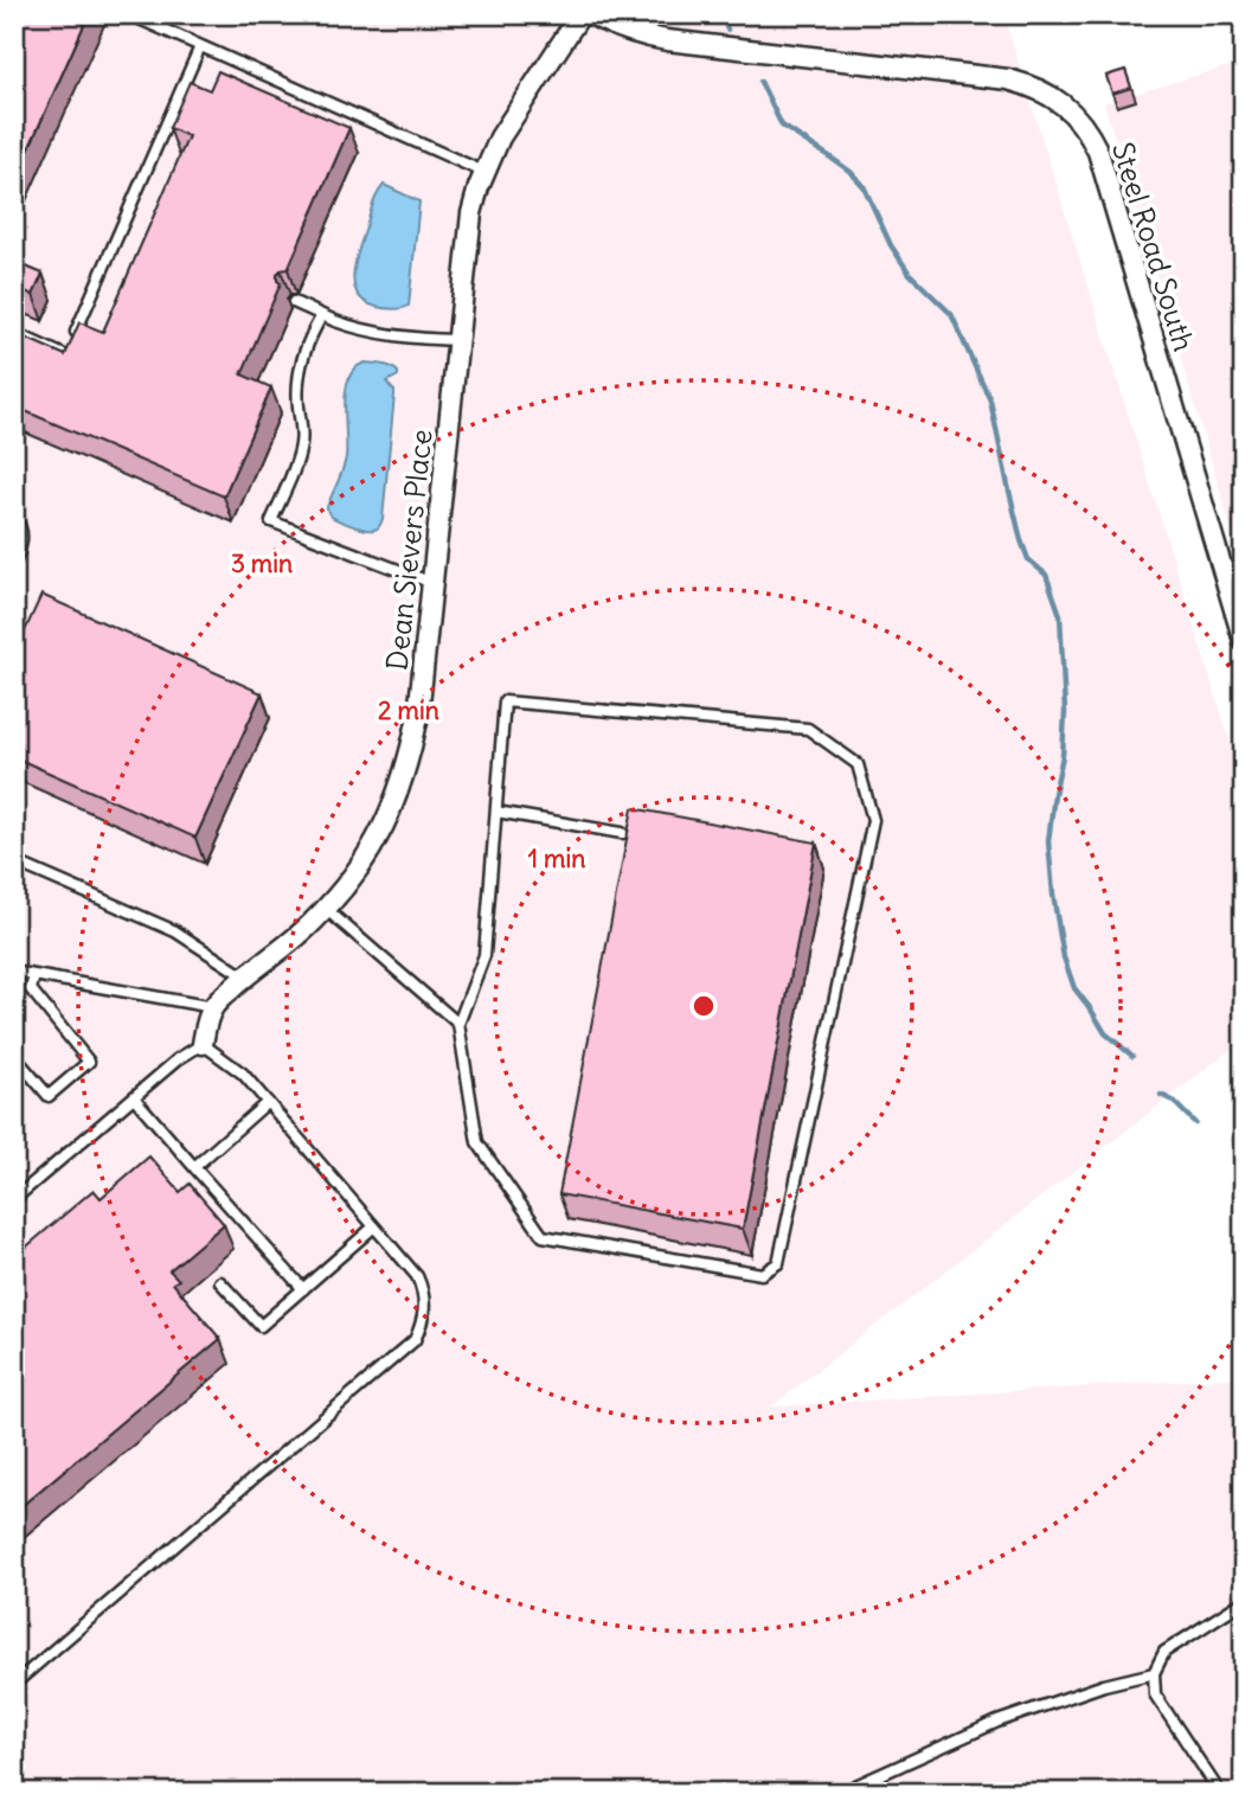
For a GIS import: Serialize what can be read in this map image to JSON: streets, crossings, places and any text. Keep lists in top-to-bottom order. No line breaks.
{"streets":{"street":["Steel Road South","Dean Sievers Place"]},"rings":["3 min","2 min","1 min"]}
